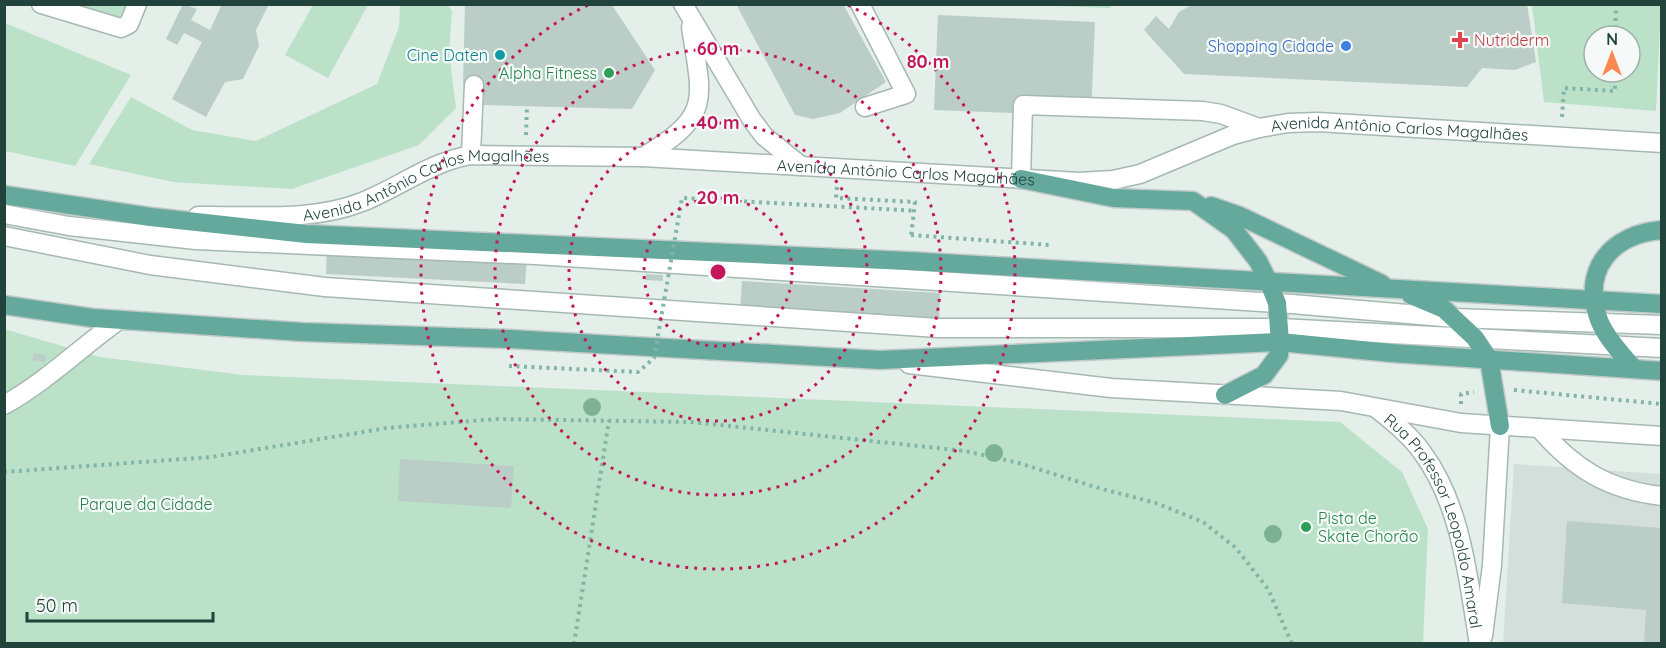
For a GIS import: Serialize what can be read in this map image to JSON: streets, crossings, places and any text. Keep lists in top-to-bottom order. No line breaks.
{"streets":{"main road":["Avenida Antônio Carlos Magalhães"],"street":["Rua Professor Leopoldo Amaral"]},"parks":["Parque da Cidade"],"places":{"health":["Nutriderm"],"other":["Shopping Cidade","Cine Daten","Alpha Fitness","Pista de Skate Chorão"]},"scale_bar":"50 m","north":"top","rings":["60 m","80 m","40 m","20 m"]}
